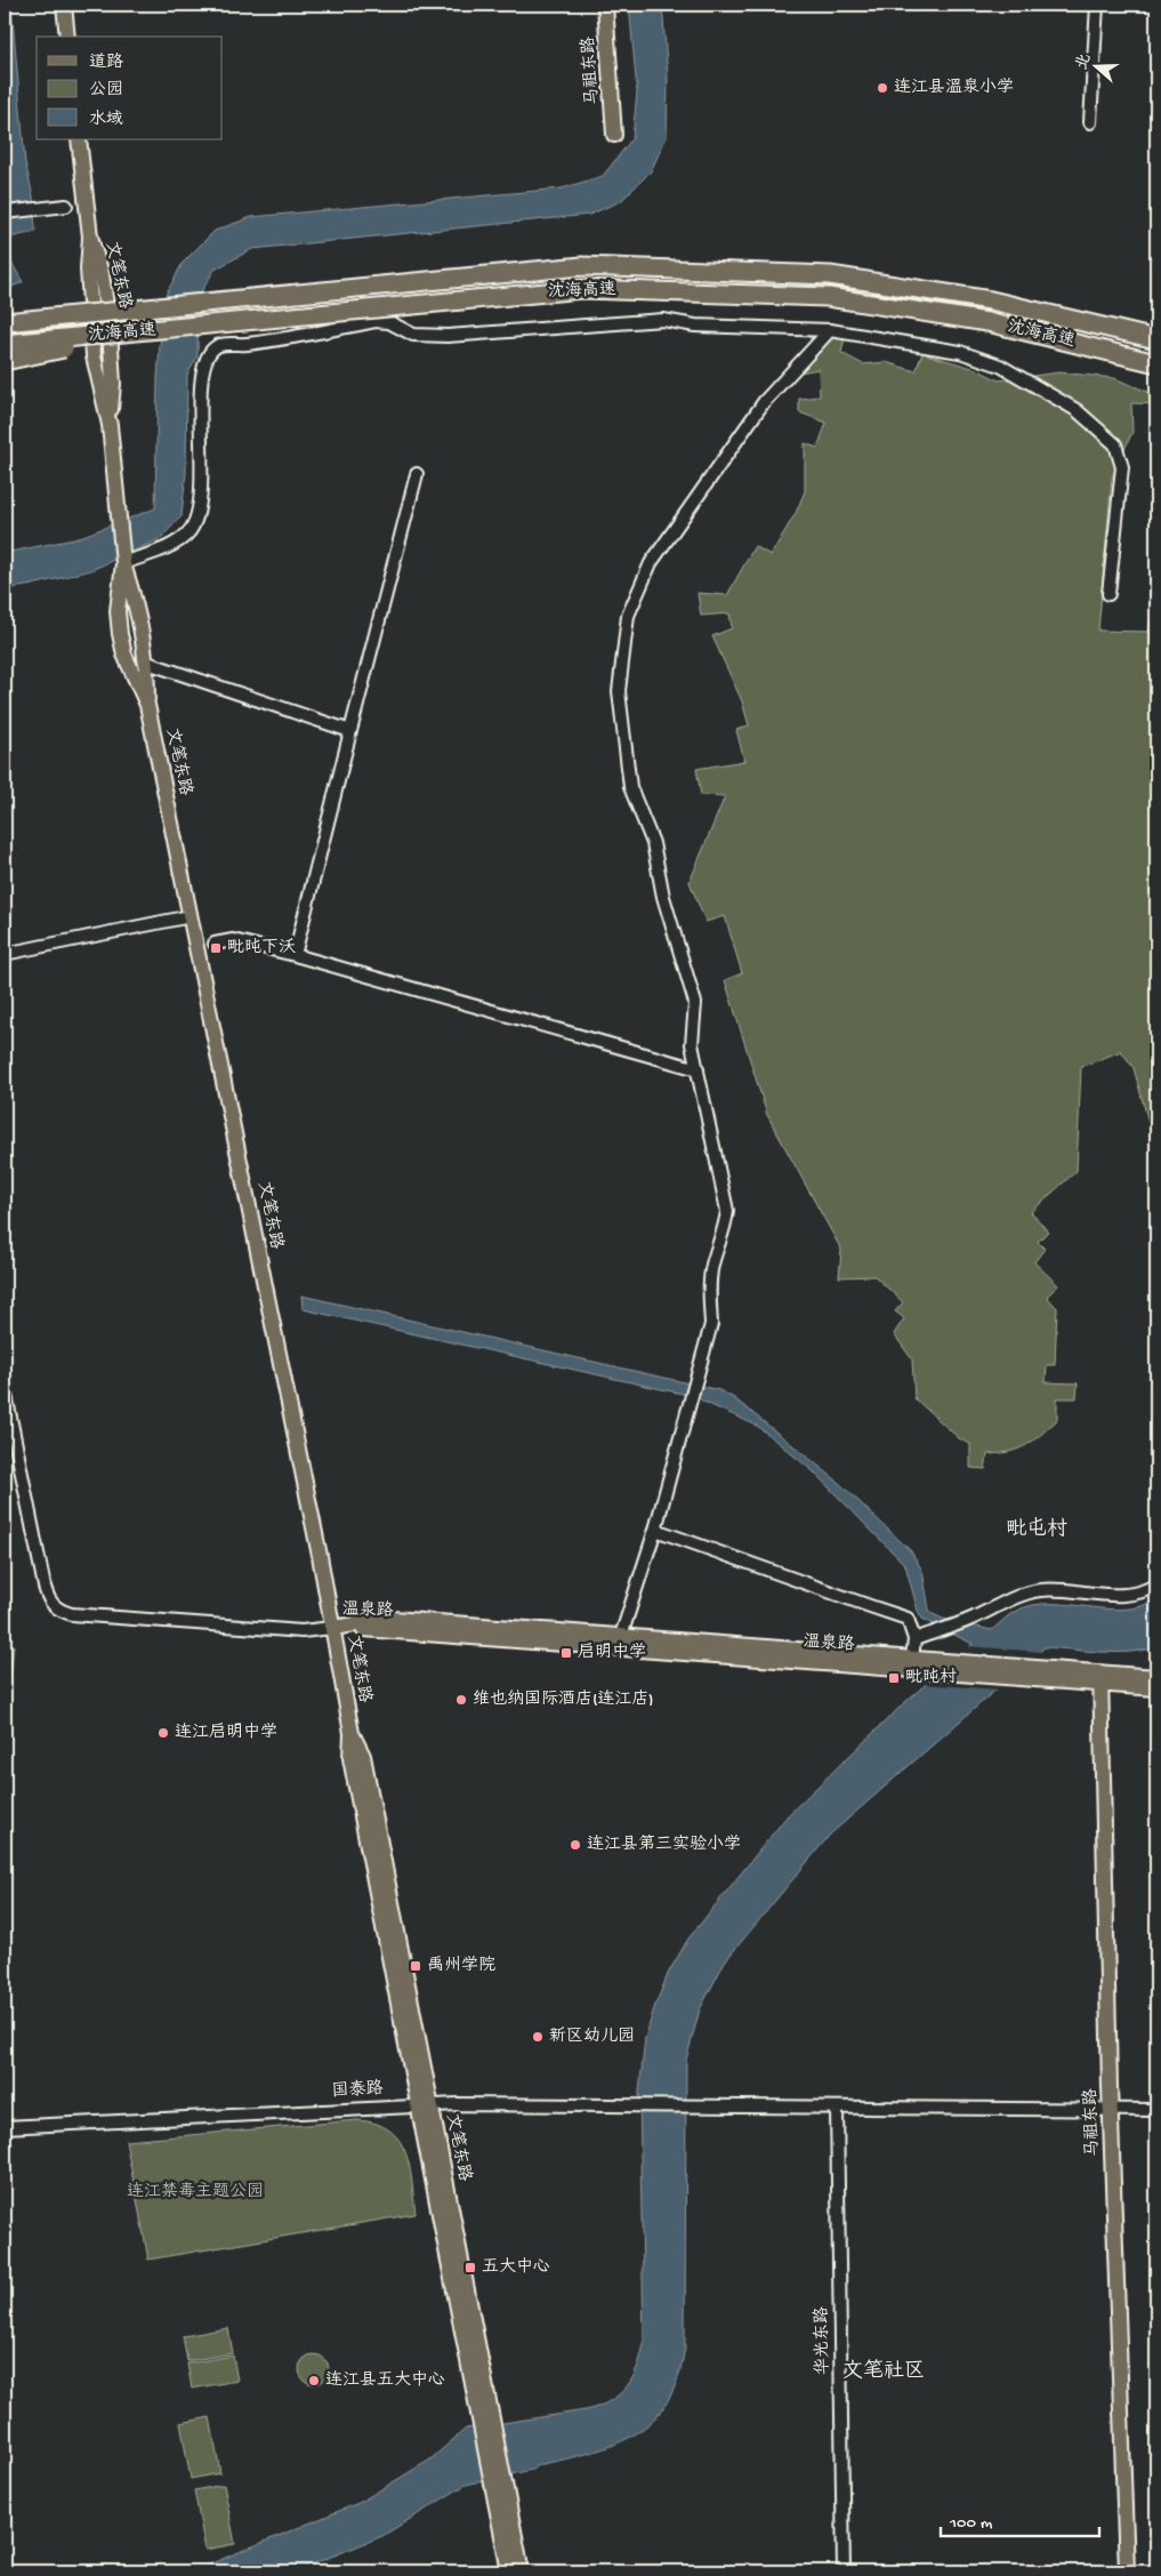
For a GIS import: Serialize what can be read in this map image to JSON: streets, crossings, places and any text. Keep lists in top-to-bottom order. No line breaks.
{"streets":{"highway":["沈海高速"],"main road":["马祖东路","文笔东路","温泉路"],"street":["国泰路","华光东路"]},"crossings":[["马祖东路","温泉路"],["马祖东路","国泰路"],["文笔东路","温泉路"],["文笔东路","国泰路"],["国泰路","华光东路"]],"districts":["毗屯村","文笔社区"],"parks":["连江禁毒主题公园"],"places":{"other":["连江县温泉小学","维也纳国际酒店(连江店)","连江启明中学","连江县第三实验小学","新区幼儿园","连江县五大中心"],"transit":["毗旽下沃","启明中学","毗旽村","禹州学院","五大中心"]},"legend":["道路","公园","水域"],"scale_bar":"100 m","north":"left"}
